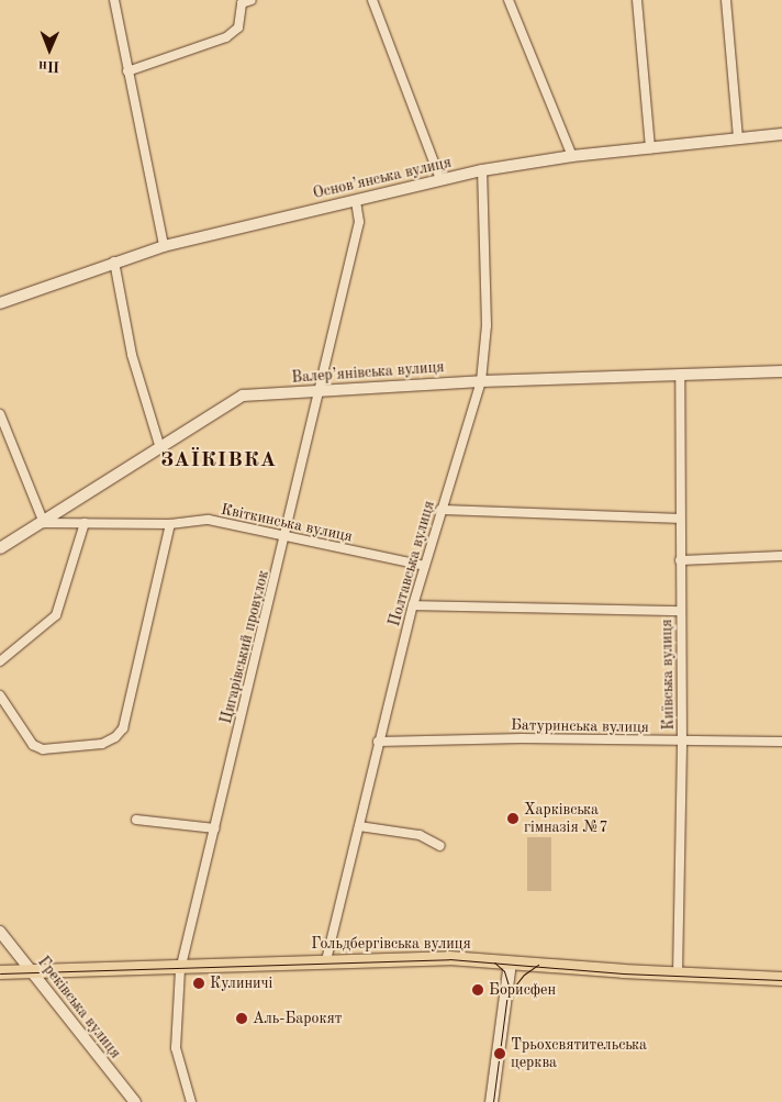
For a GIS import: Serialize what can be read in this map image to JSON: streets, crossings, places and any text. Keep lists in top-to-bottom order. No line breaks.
{"streets":{"main road":["Гольдбергівська вулиця"],"street":["Основ’янська вулиця","Валер’янівська вулиця","Квіткинська вулиця","Полтавська вулиця","Цигарівський провулок","Київська вулиця","Батуринська вулиця","Греківська вулиця"]},"crossings":[["Основ’янська вулиця","Полтавська вулиця"],["Основ’янська вулиця","Цигарівський провулок"],["Валер’янівська вулиця","Квіткинська вулиця"],["Валер’янівська вулиця","Полтавська вулиця"],["Валер’янівська вулиця","Цигарівський провулок"],["Валер’янівська вулиця","Київська вулиця"],["Квіткинська вулиця","Полтавська вулиця"],["Квіткинська вулиця","Цигарівський провулок"],["Полтавська вулиця","Батуринська вулиця"],["Полтавська вулиця","Гольдбергівська вулиця"],["Цигарівський провулок","Гольдбергівська вулиця"],["Київська вулиця","Батуринська вулиця"],["Київська вулиця","Гольдбергівська вулиця"],["Гольдбергівська вулиця","Греківська вулиця"]],"districts":["ЗАЇКІВКА"],"places":["Харківська гімназія №7","Кулиничі","Борисфен","Аль-Барокят","Трьохсвятительська церква"],"north":"bottom"}
